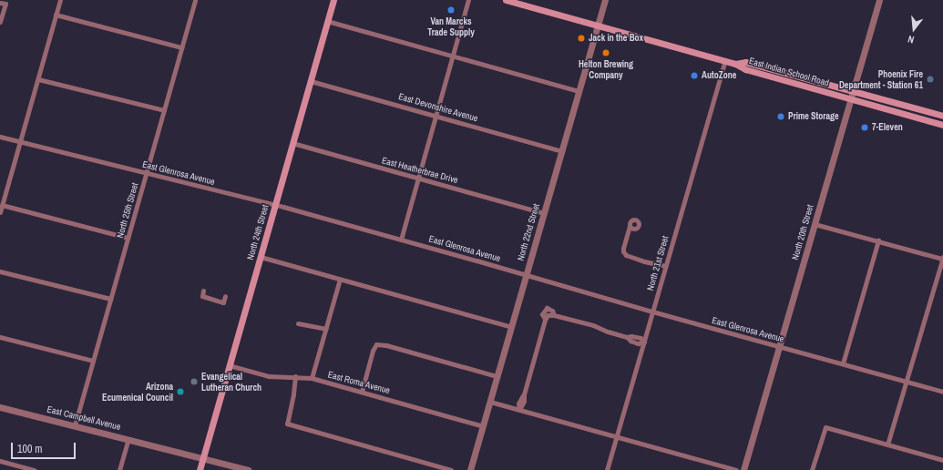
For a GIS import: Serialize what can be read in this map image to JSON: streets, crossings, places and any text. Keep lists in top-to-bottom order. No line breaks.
{"streets":{"main road":["East Indian School Road","North 24th Street"],"street":["East Devonshire Avenue","East Heatherbrae Drive","East Glenrosa Avenue","North 25th Street","North 22nd Street","North 20th Street","North 21st Street","East Roma Avenue","East Campbell Avenue"]},"crossings":[["East Indian School Road","North 22nd Street"],["East Indian School Road","North 20th Street"],["East Indian School Road","North 21st Street"],["East Devonshire Avenue","North 24th Street"],["East Devonshire Avenue","North 22nd Street"],["East Heatherbrae Drive","North 24th Street"],["East Heatherbrae Drive","North 22nd Street"],["East Glenrosa Avenue","North 25th Street"],["East Glenrosa Avenue","North 24th Street"],["East Glenrosa Avenue","North 22nd Street"],["East Glenrosa Avenue","North 20th Street"],["East Glenrosa Avenue","North 21st Street"],["North 25th Street","East Campbell Avenue"],["North 24th Street","East Roma Avenue"],["North 24th Street","East Campbell Avenue"],["North 22nd Street","East Roma Avenue"]],"places":["Van Marcks Trade Supply","Jack in the Box","Helton Brewing Company","AutoZone","Phoenix Fire Department - Station 61","Prime Storage","7-Eleven","Evangelical Lutheran Church","Arizona Ecumenical Council"],"scale_bar":"100 m","north":"bottom"}
